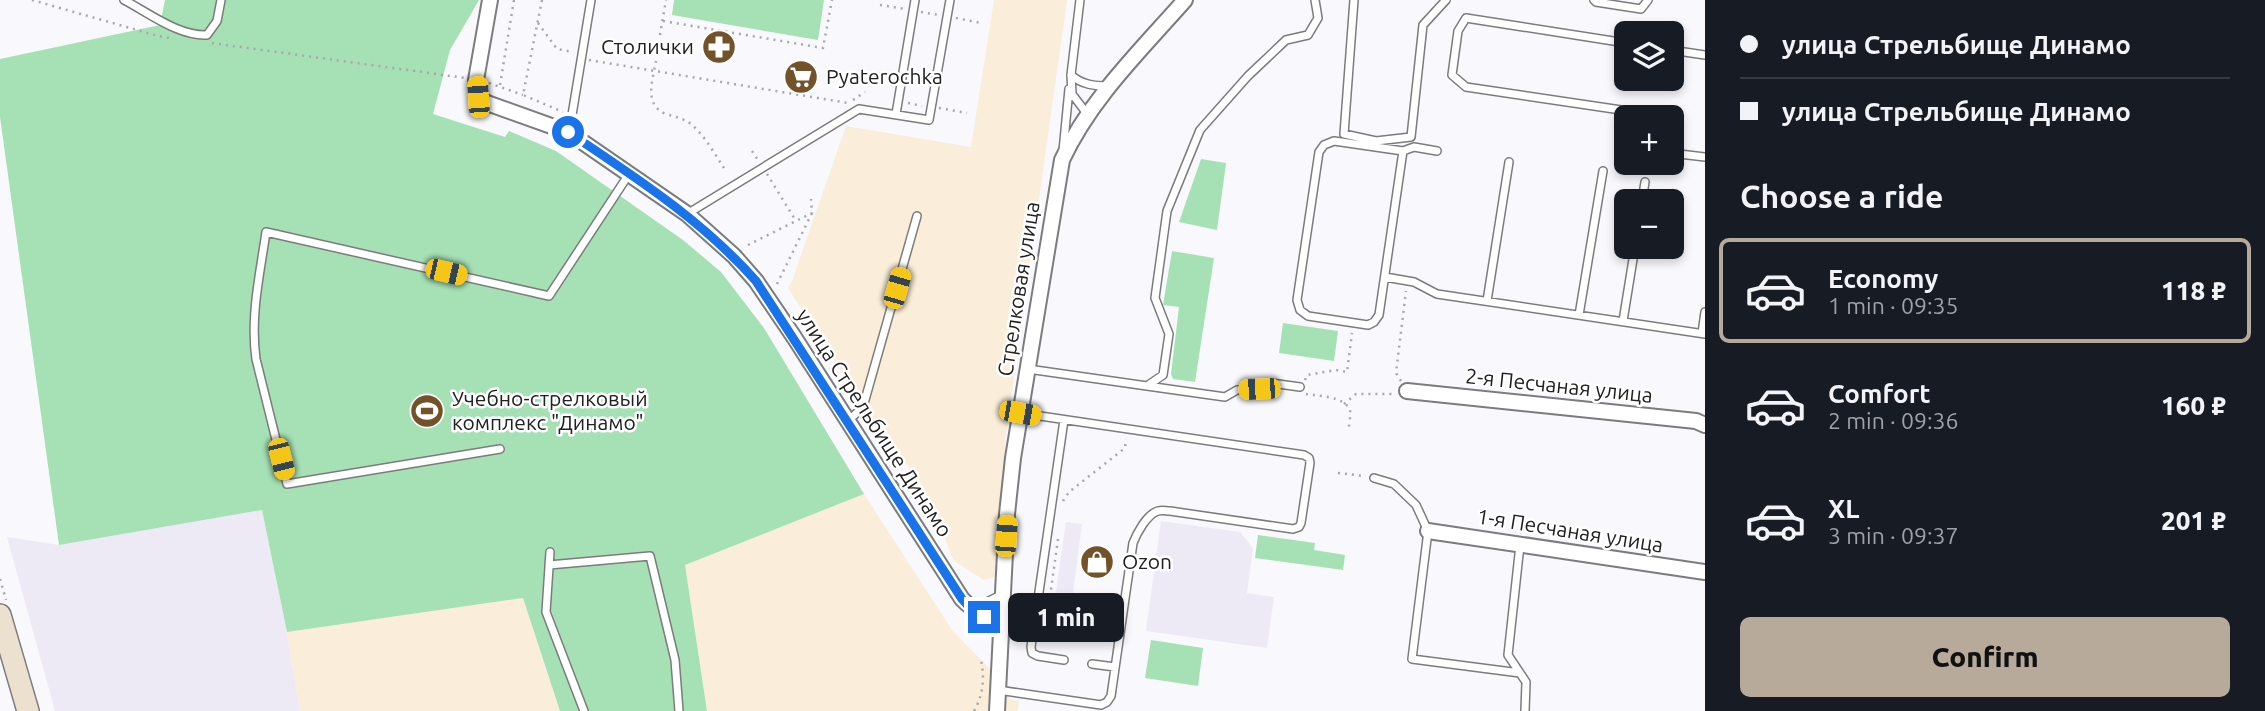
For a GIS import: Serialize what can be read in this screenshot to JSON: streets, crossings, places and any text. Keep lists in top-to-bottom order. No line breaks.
{"streets":{"street":["Стрелковая улица","2-я Песчаная улица","улица Стрельбище Динамо","1-я Песчаная улица"]},"places":{"pharmacy":["Столички"],"supermarket":["Pyaterochka"],"sports":["Учебно-стрелковый комплекс \"Динамо\""],"shop":["Ozon"]},"page":{"banner":["улица Стрельбище Динамо","улица Стрельбище Динамо"],"map_buttons":["+","−"],"heading":"Choose a ride","list":[{"name":"Economy","note":"1 min · 09:35","value":"118 ₽"},{"name":"Comfort","note":"2 min · 09:36","value":"160 ₽"},{"name":"XL","note":"3 min · 09:37","value":"201 ₽"}],"bubble":"1 min","buttons":"Confirm"}}
